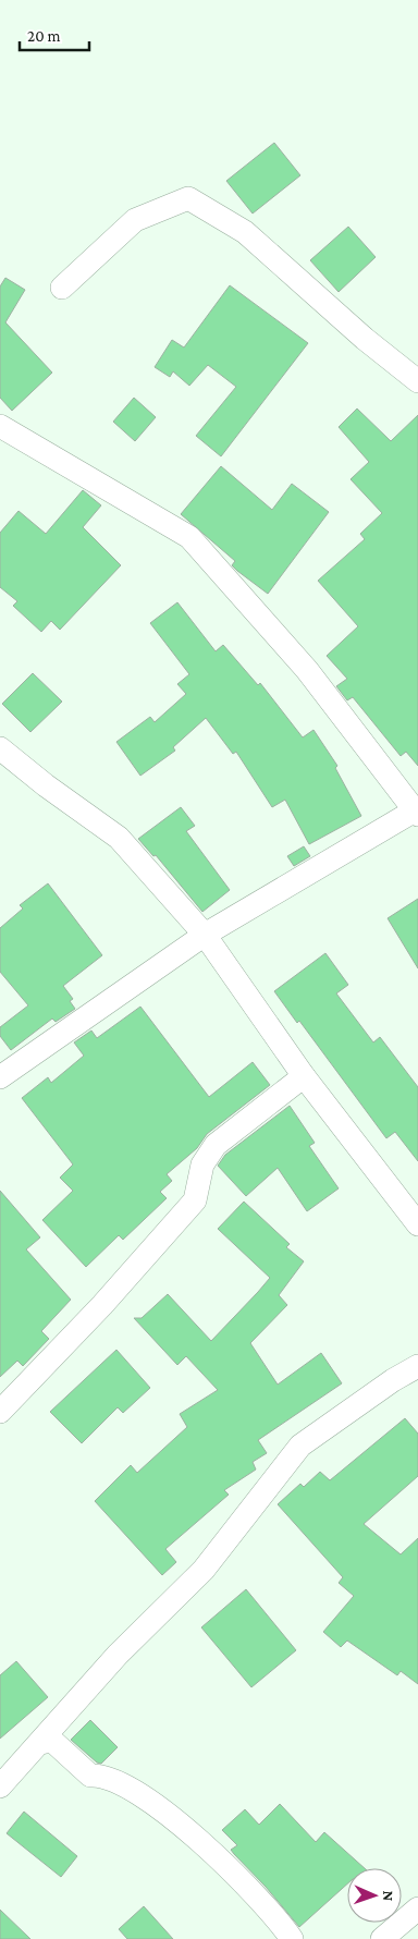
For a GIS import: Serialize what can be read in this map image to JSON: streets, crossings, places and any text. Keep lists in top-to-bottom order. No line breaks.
{"scale_bar":"20 m","north":"right"}
